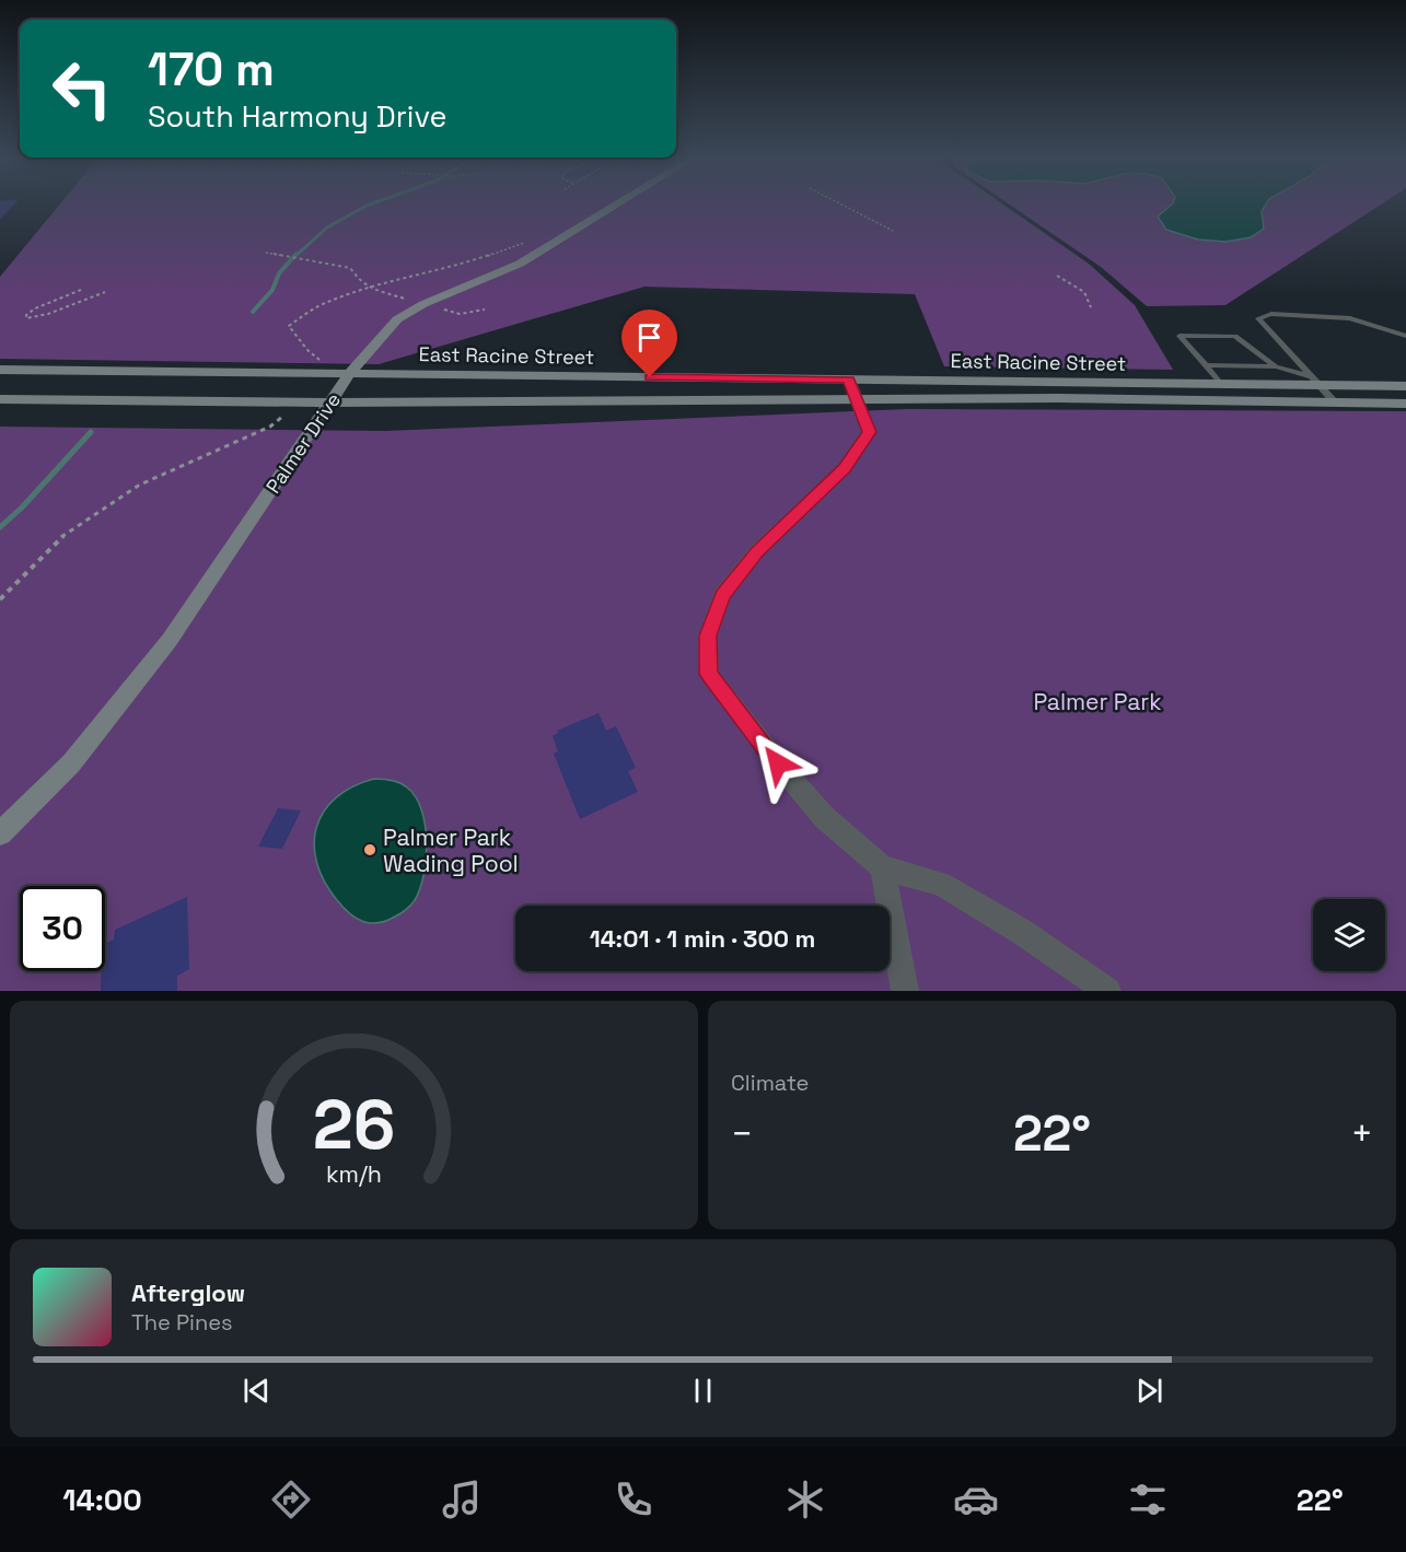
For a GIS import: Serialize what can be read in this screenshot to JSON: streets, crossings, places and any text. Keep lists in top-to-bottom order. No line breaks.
{"streets":{"main road":["East Racine Street","Palmer Drive"]},"crossings":[["East Racine Street","Palmer Drive"]],"parks":["Palmer Park"],"places":["Palmer Park Wading Pool"],"page":{"turn":["170 m","South Harmony Drive"],"limit":"30","trip":"14:01 · 1 min · 300 m","tile":"Climate","heat":["−","22°","+"],"song":["Afterglow","The Pines"],"tabs":["14:00","22°"],"gauge":["26","km/h"]}}
